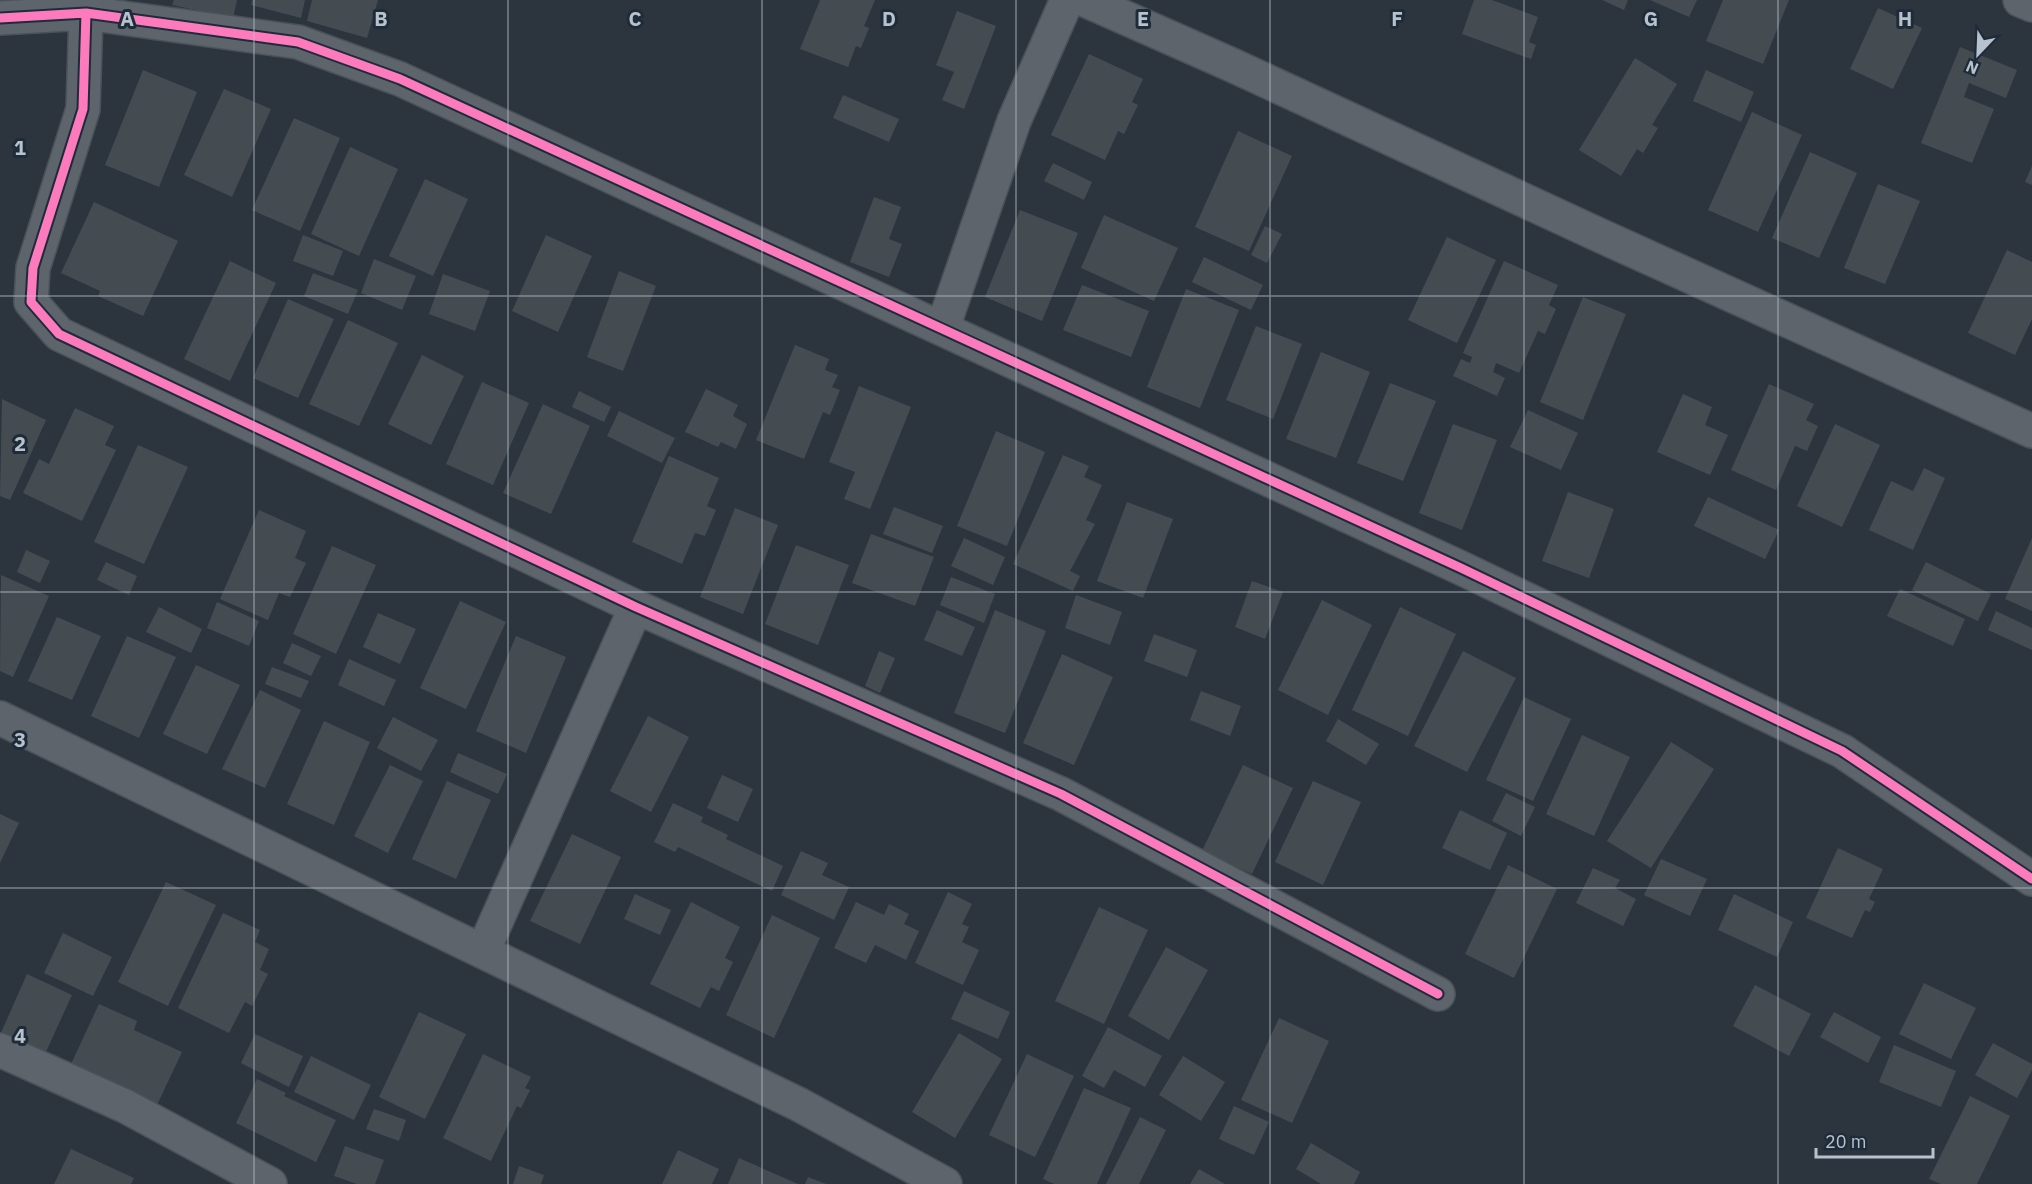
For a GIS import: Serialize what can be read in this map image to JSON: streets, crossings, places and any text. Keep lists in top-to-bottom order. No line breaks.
{"scale_bar":"20 m","north":"bottom left","grid":{"columns":["A","B","C","D","E","F","G","H"],"rows":["1","2","3","4"]}}
